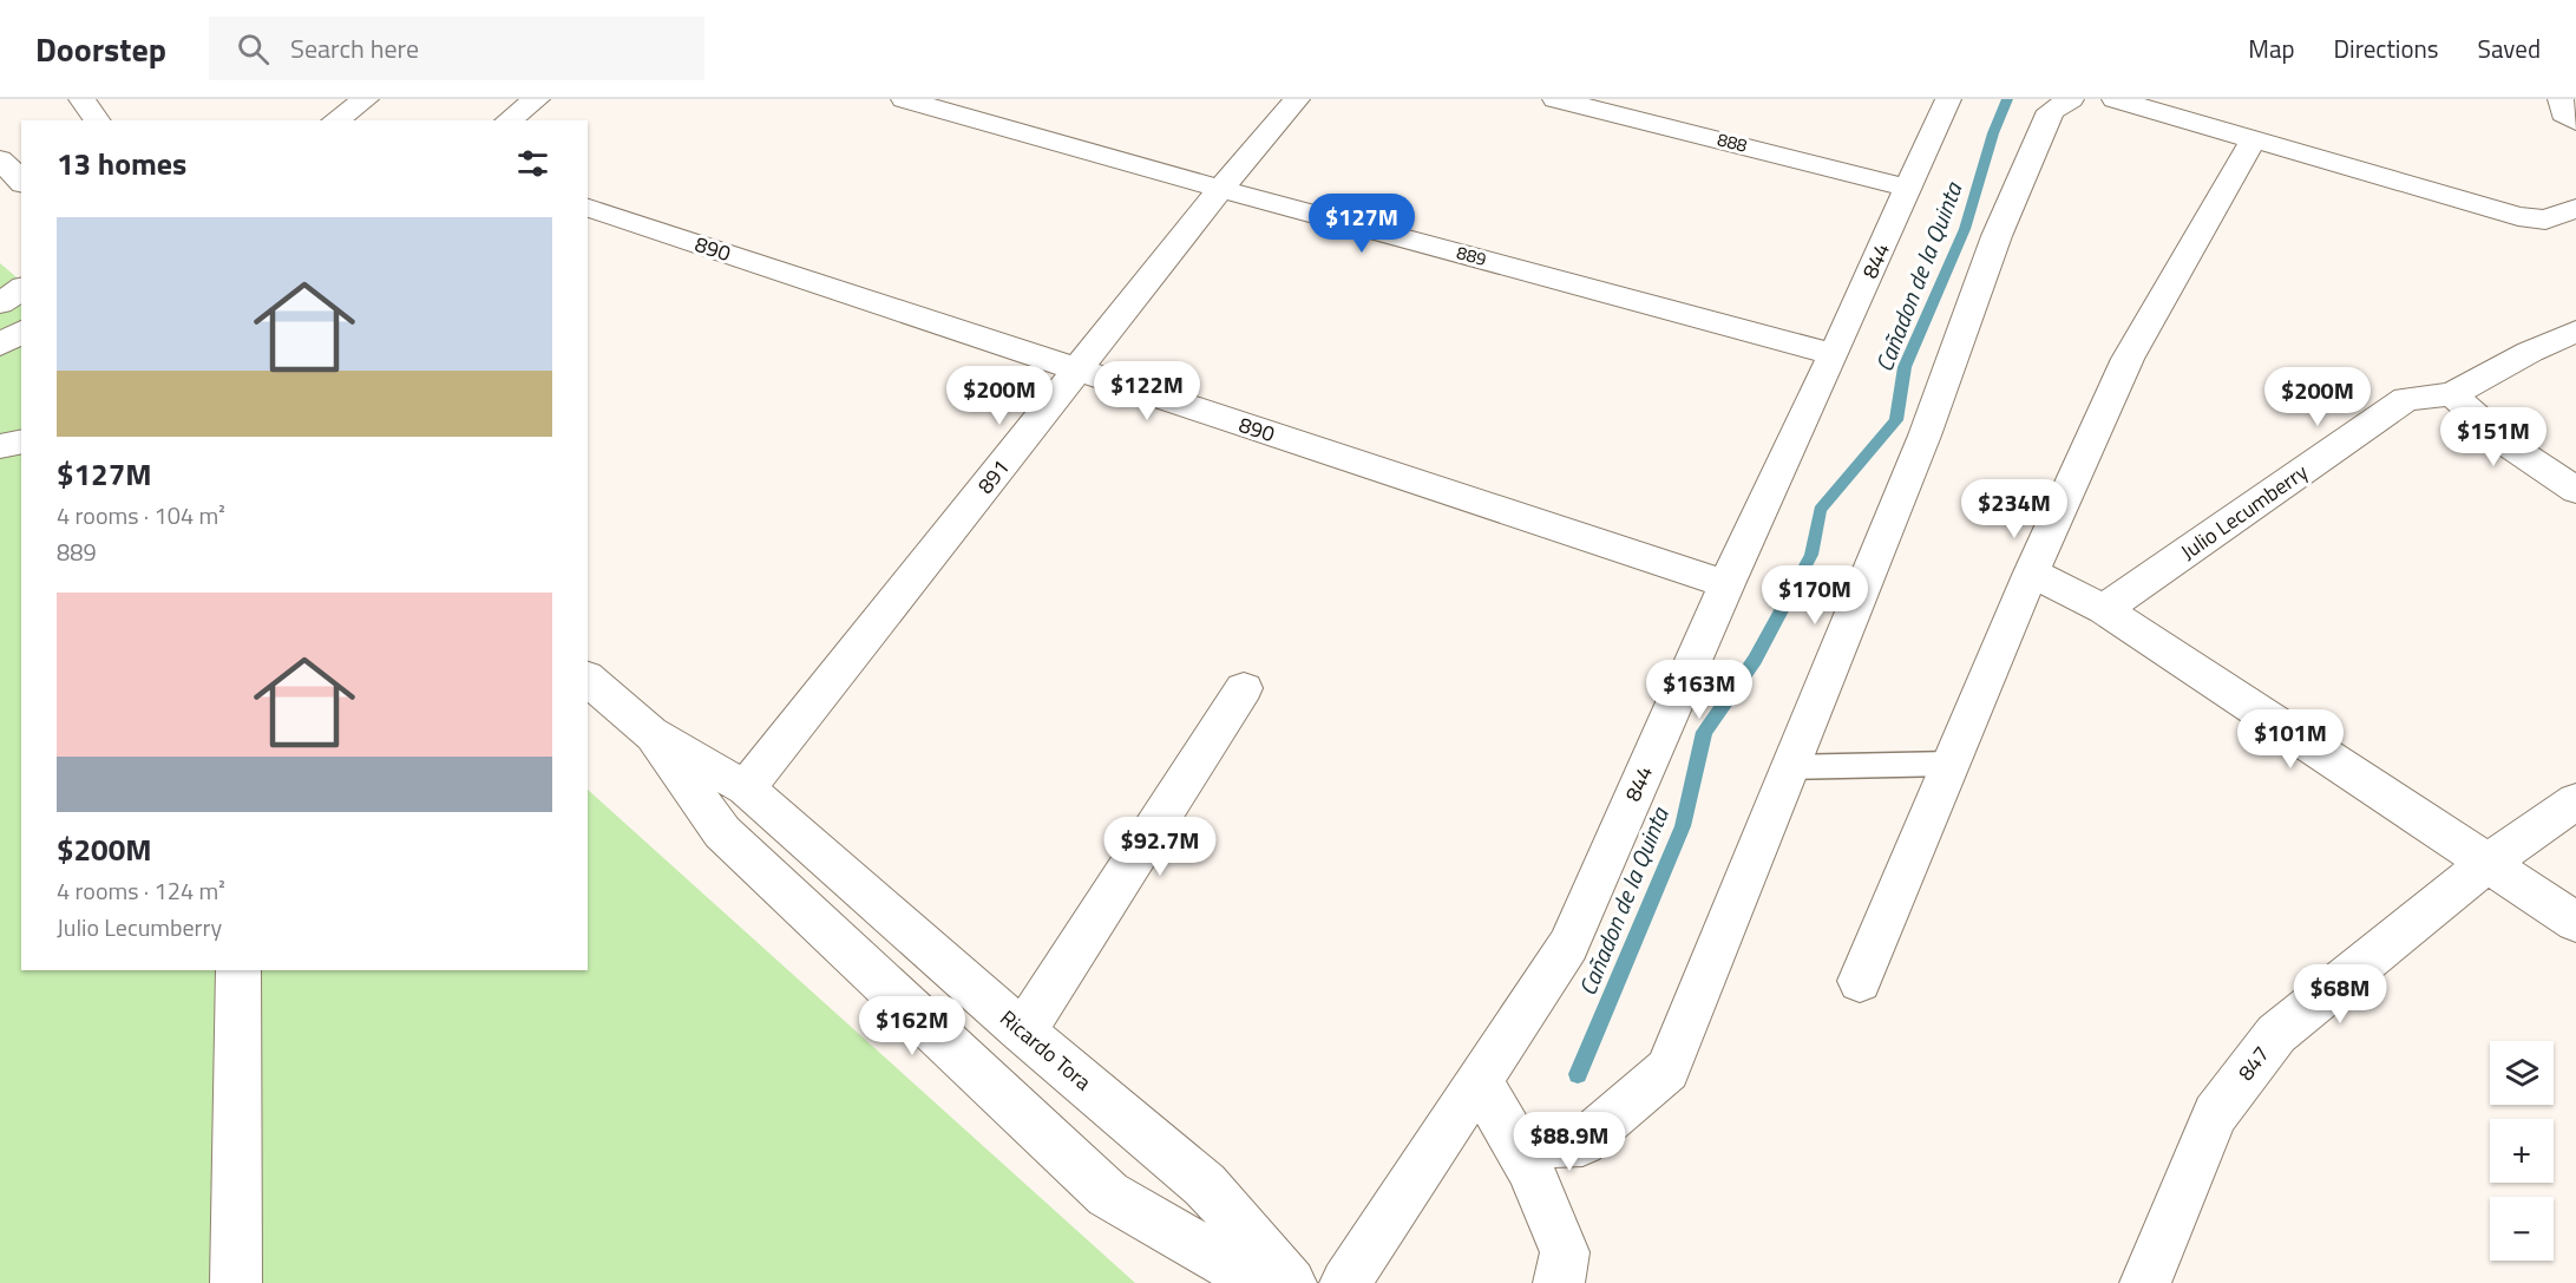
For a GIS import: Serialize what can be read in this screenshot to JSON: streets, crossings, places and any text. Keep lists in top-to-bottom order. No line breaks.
{"streets":{"street":["888","890","889","844","891","Julio Lecumberry","Ricardo Tora","847"]},"crossings":[["888","844"],["890","844"],["890","891"],["889","844"],["889","891"],["891","Ricardo Tora"]],"water":["Cañadon de la Quinta"],"page":{"header":"Doorstep","search":"Search here","nav":["Map","Directions","Saved"],"heading":"13 homes","price":["$127M","$122M","$200M","$200M","$151M","$234M","$170M","$163M","$101M","$92.7M","$68M","$162M","$88.9M"],"list":[{"name":"$127M","note":"4 rooms · 104 m² · 889"},{"name":"$200M","note":"4 rooms · 124 m² · Julio Lecumberry"}],"map_buttons":["+","−"]}}
